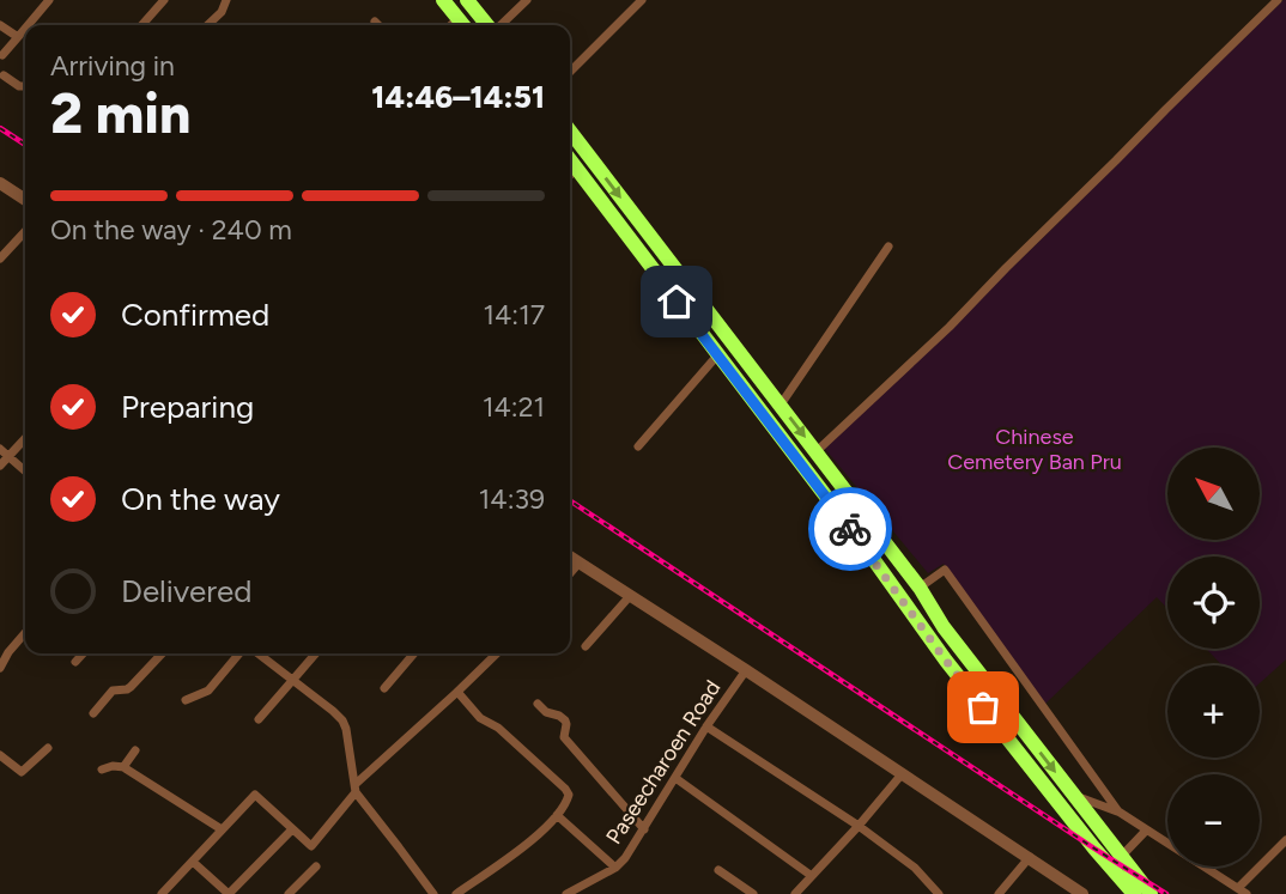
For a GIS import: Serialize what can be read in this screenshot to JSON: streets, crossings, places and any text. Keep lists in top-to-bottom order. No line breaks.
{"streets":{"street":["Paseecharoen Road"]},"parks":["Chinese Cemetery Ban Pru"],"north":"top left","page":{"heading":["2 min","Arriving in","14:46–14:51"],"bar":"On the way · 240 m","list":[["Confirmed","14:17"],["Preparing","14:21"],["On the way","14:39"],"Delivered"],"map_buttons":["+","−"]}}
